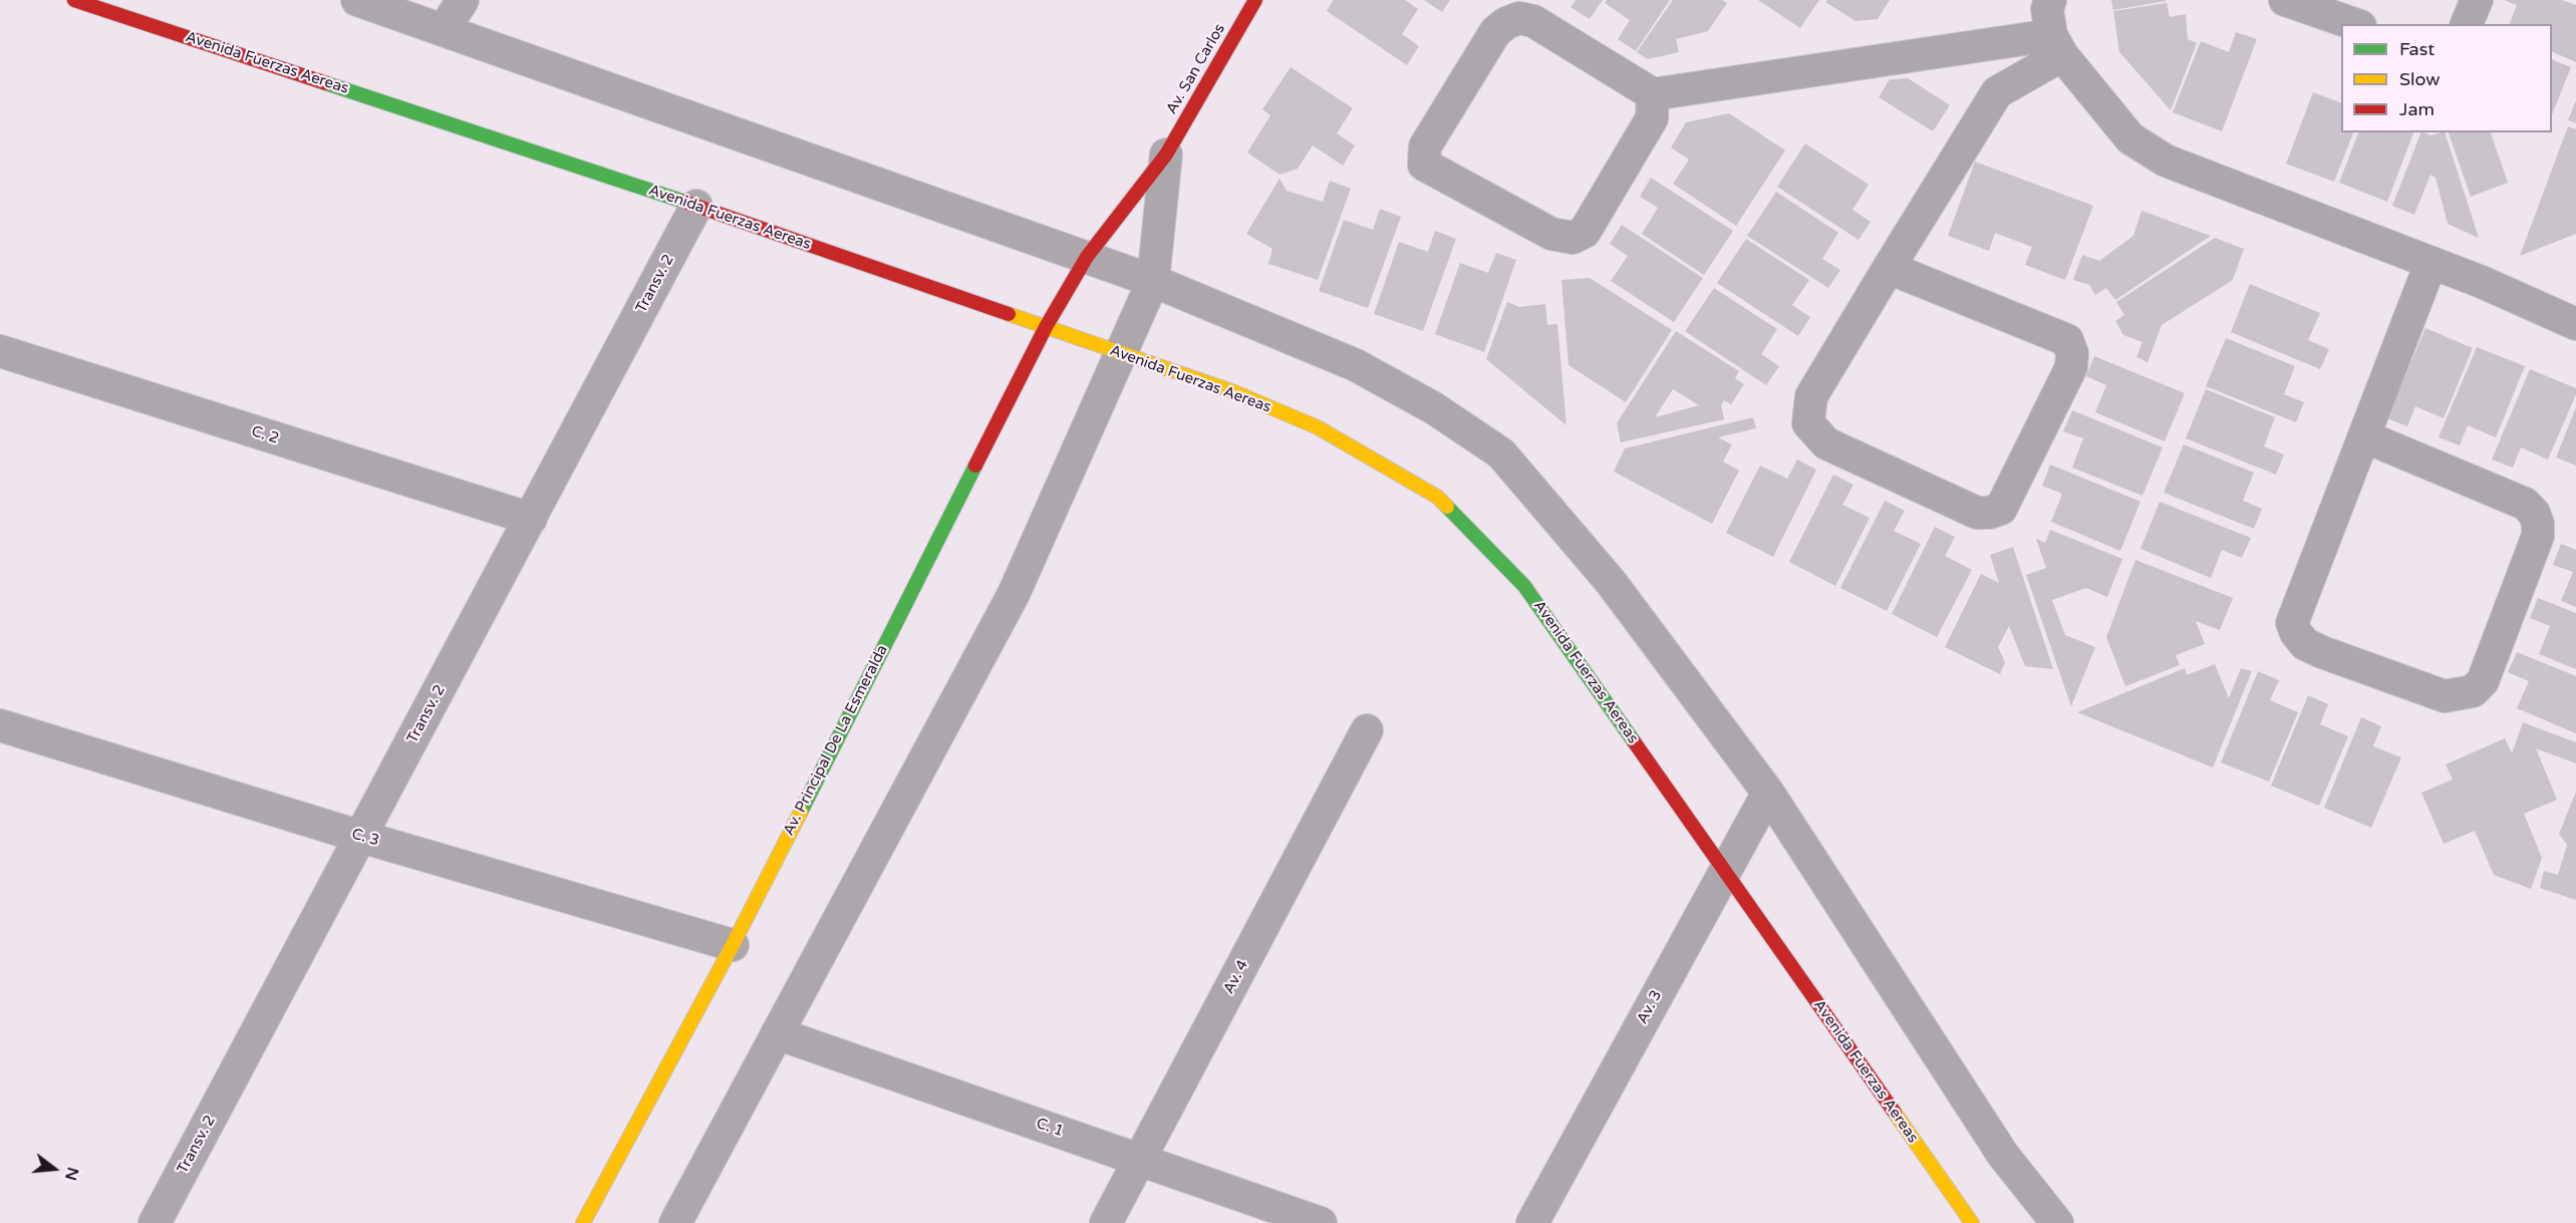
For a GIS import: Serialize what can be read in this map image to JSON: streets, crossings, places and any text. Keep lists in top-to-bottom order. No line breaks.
{"streets":{"street":["Avenida Fuerzas Aereas","Av. San Carlos","Transv. 2","C. 2","Av. Principal De La Esmeralda","C. 3","Av. 4","Av. 3","C. 1"]},"crossings":[["Avenida Fuerzas Aereas","Transv. 2"],["Avenida Fuerzas Aereas","Av. Principal De La Esmeralda"],["Avenida Fuerzas Aereas","Av. 3"],["Av. San Carlos","Av. Principal De La Esmeralda"],["Transv. 2","C. 2"],["Transv. 2","C. 3"],["Av. Principal De La Esmeralda","C. 3"],["Av. 4","C. 1"]],"legend":["Fast","Slow","Jam"],"north":"right"}
